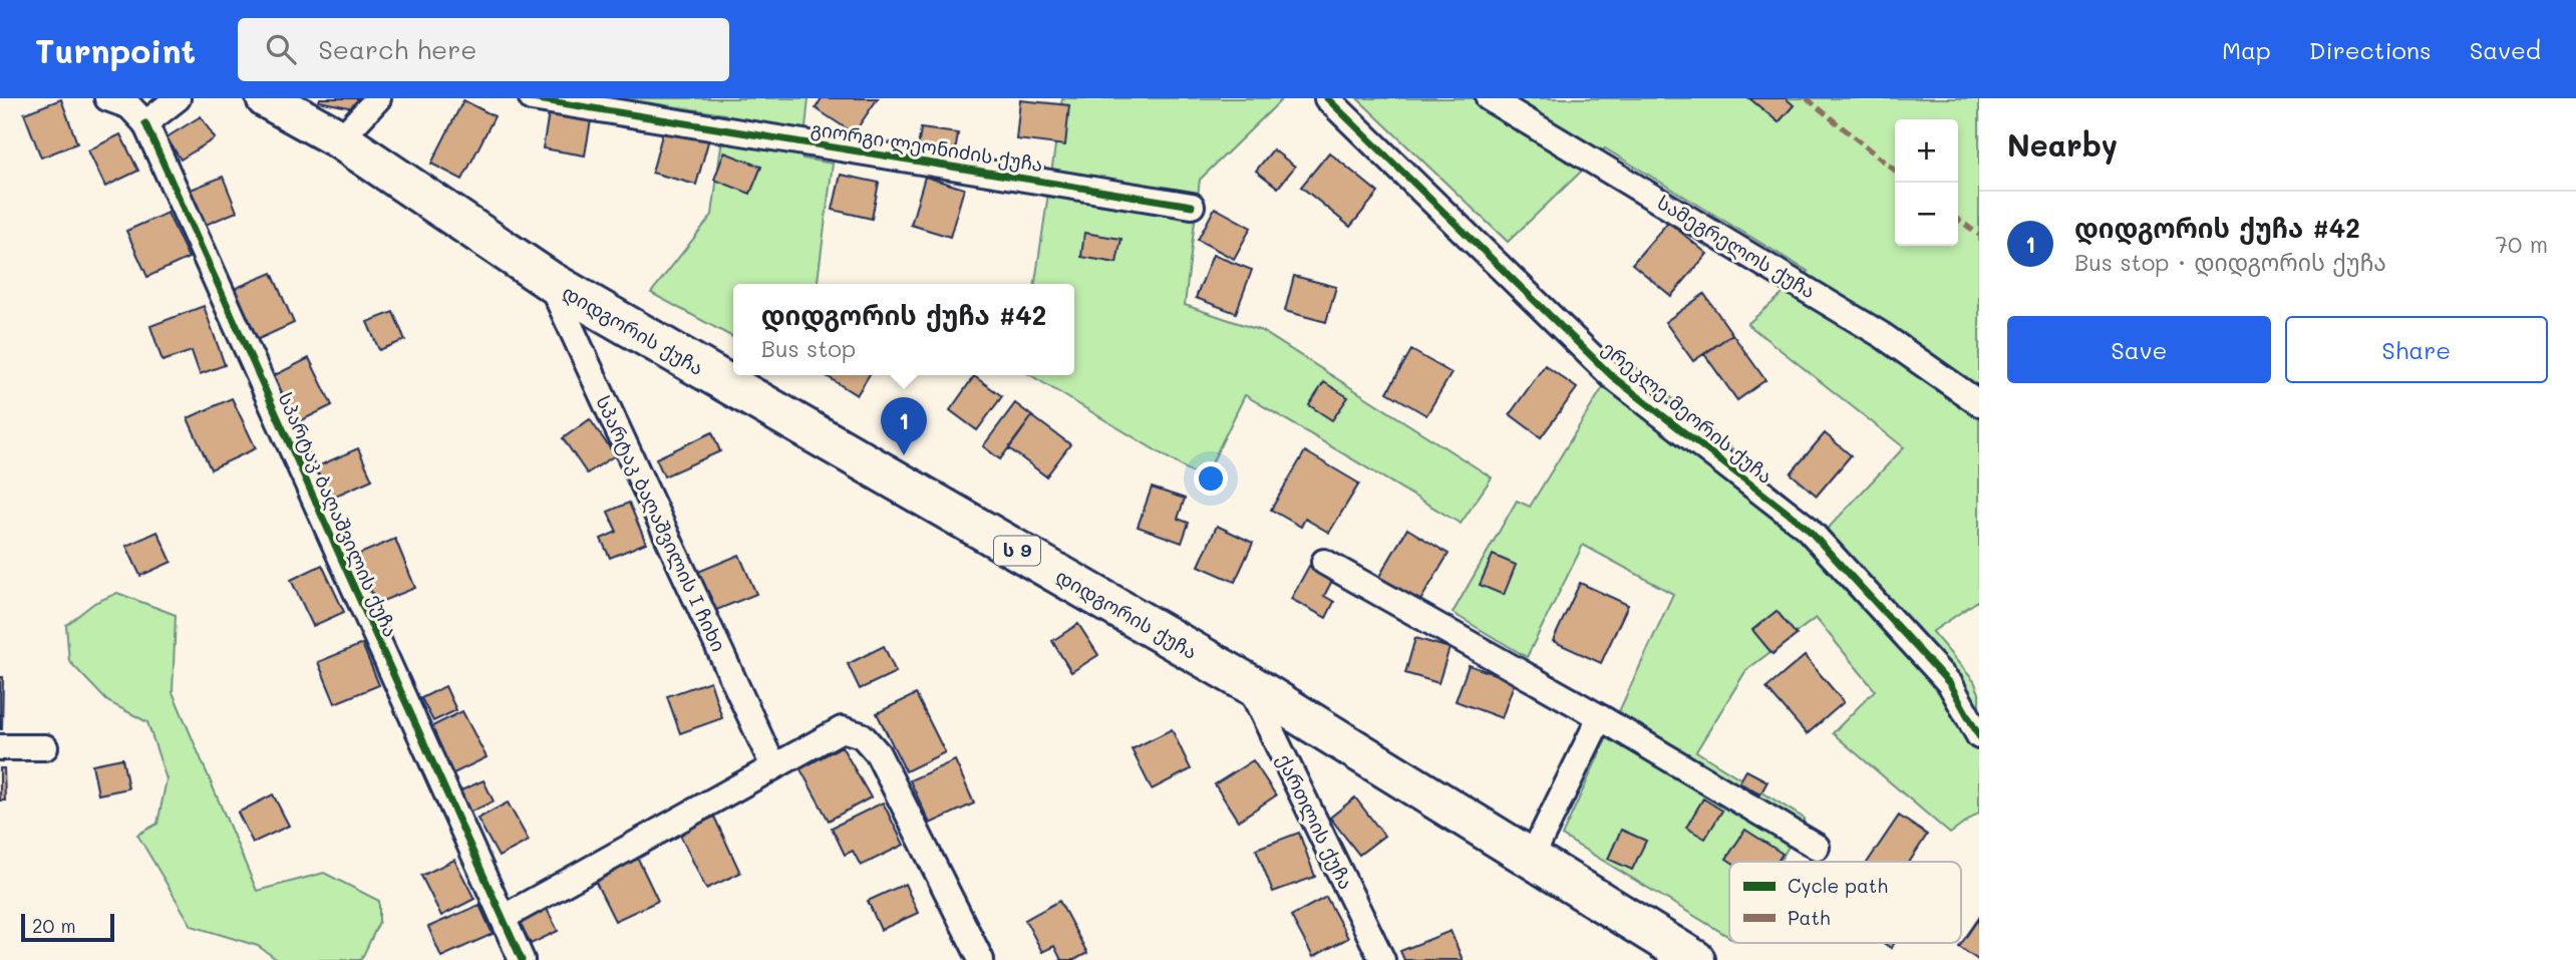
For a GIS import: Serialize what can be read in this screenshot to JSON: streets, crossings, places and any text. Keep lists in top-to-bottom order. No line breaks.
{"streets":{"highway":["დიდგორის ქუჩა","ს 9"],"street":["გიორგი ლეონიძის ქუჩა","სამეგრელოს ქუჩა","ერეკლე მეორის ქუჩა","სპარტაკ ბაღაშვილის ქუჩა","სპარტაკ ბაღაშვილის I ჩიხი","ქართლის ქუჩა"]},"crossings":[["დიდგორის ქუჩა","სპარტაკ ბაღაშვილის I ჩიხი"],["დიდგორის ქუჩა","ქართლის ქუჩა"]],"legend":["Cycle path","Path"],"scale_bar":"20 m","page":{"header":"Turnpoint","search":"Search here","nav":["Map","Directions","Saved"],"heading":"Nearby","map_buttons":["+","−"],"list":[{"mark":"1","name":"დიდგორის ქუჩა #42","note":"Bus stop · დიდგორის ქუჩა","value":"70 m"}],"popup":["დიდგორის ქუჩა #42","Bus stop"],"buttons":["Save","Share"],"pins":"1","scale":"20 m"}}
